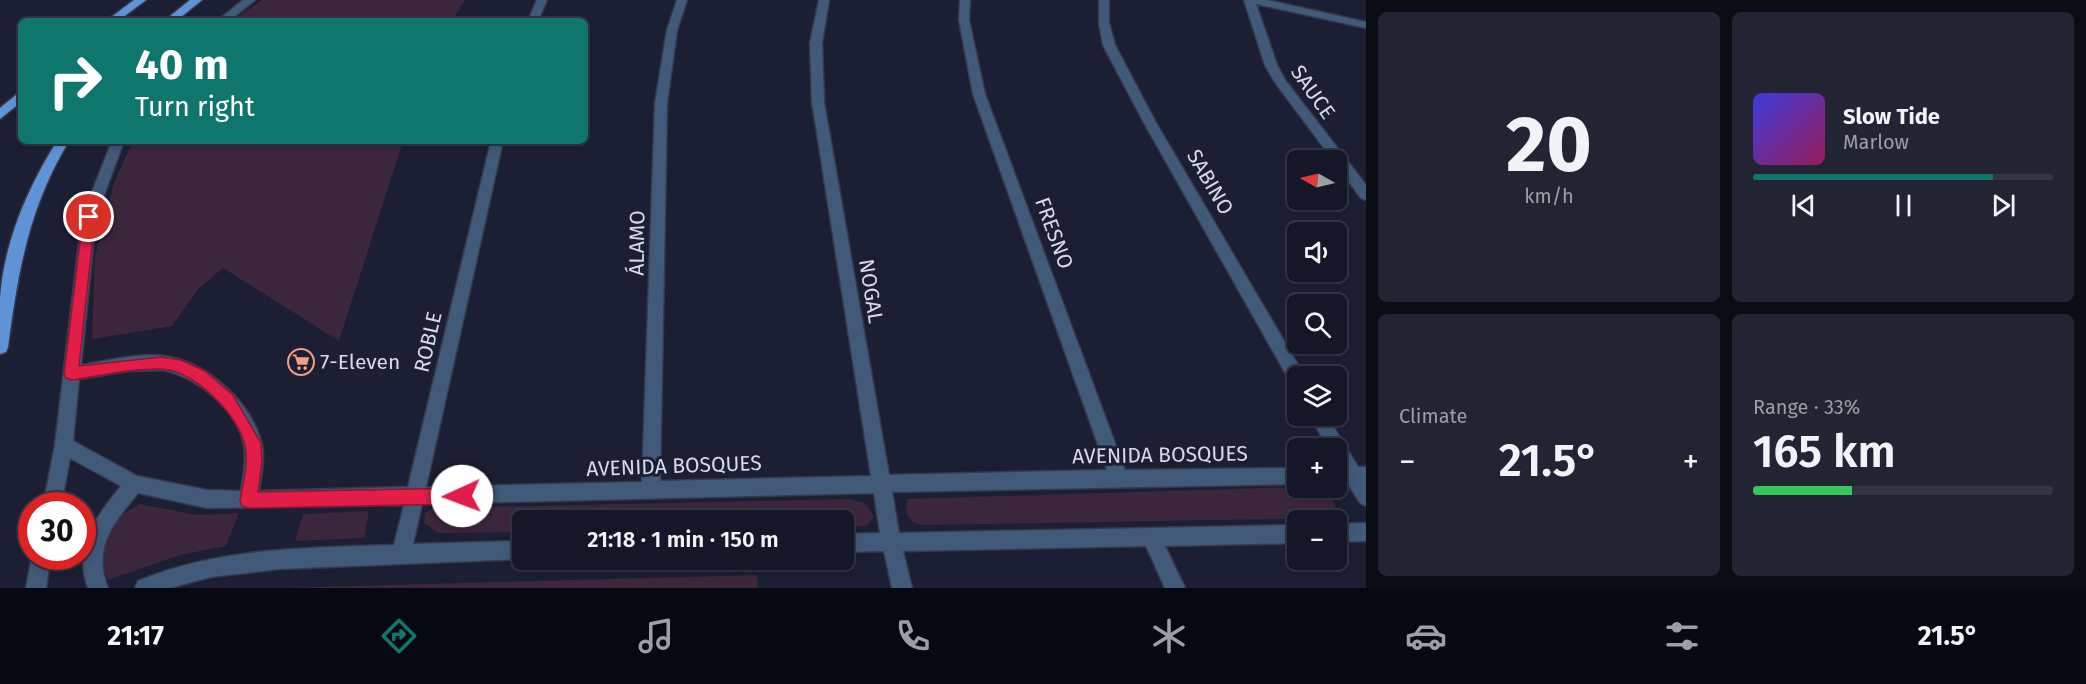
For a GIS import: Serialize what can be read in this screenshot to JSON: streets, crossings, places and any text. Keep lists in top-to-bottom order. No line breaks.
{"streets":{"street":["SAUCE","SABINO","FRESNO","ÁLAMO","NOGAL","ROBLE","AVENIDA BOSQUES"]},"crossings":[["FRESNO","AVENIDA BOSQUES"],["ÁLAMO","AVENIDA BOSQUES"],["NOGAL","AVENIDA BOSQUES"],["ROBLE","AVENIDA BOSQUES"]],"places":{"supermarket":["7-Eleven"]},"north":"left","page":{"tile":[["20","km/h"],"Climate",["Range · 33%","165 km"]],"turn":["40 m","Turn right"],"song":["Slow Tide","Marlow"],"map_buttons":["+","−"],"heat":["−","21.5°","+"],"limit":"30","trip":"21:18 · 1 min · 150 m","tabs":["21:17","21.5°"]}}
